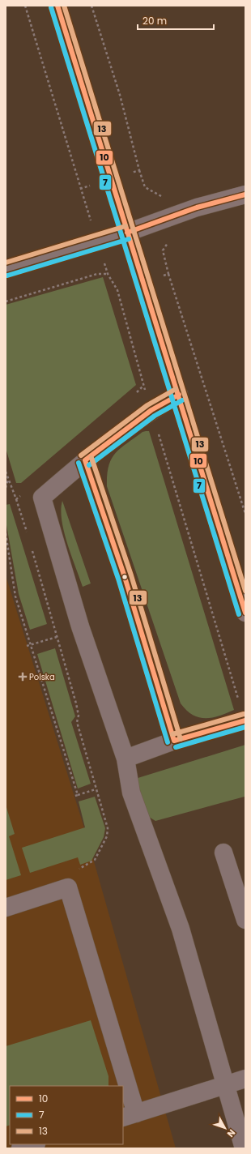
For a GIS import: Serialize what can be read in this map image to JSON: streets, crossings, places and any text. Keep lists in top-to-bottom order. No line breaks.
{"places":{"health":["Polska"]},"lines":["transit line 10","transit line 13","transit line 7"],"legend":["10","7","13"],"scale_bar":"20 m","north":"bottom right"}
